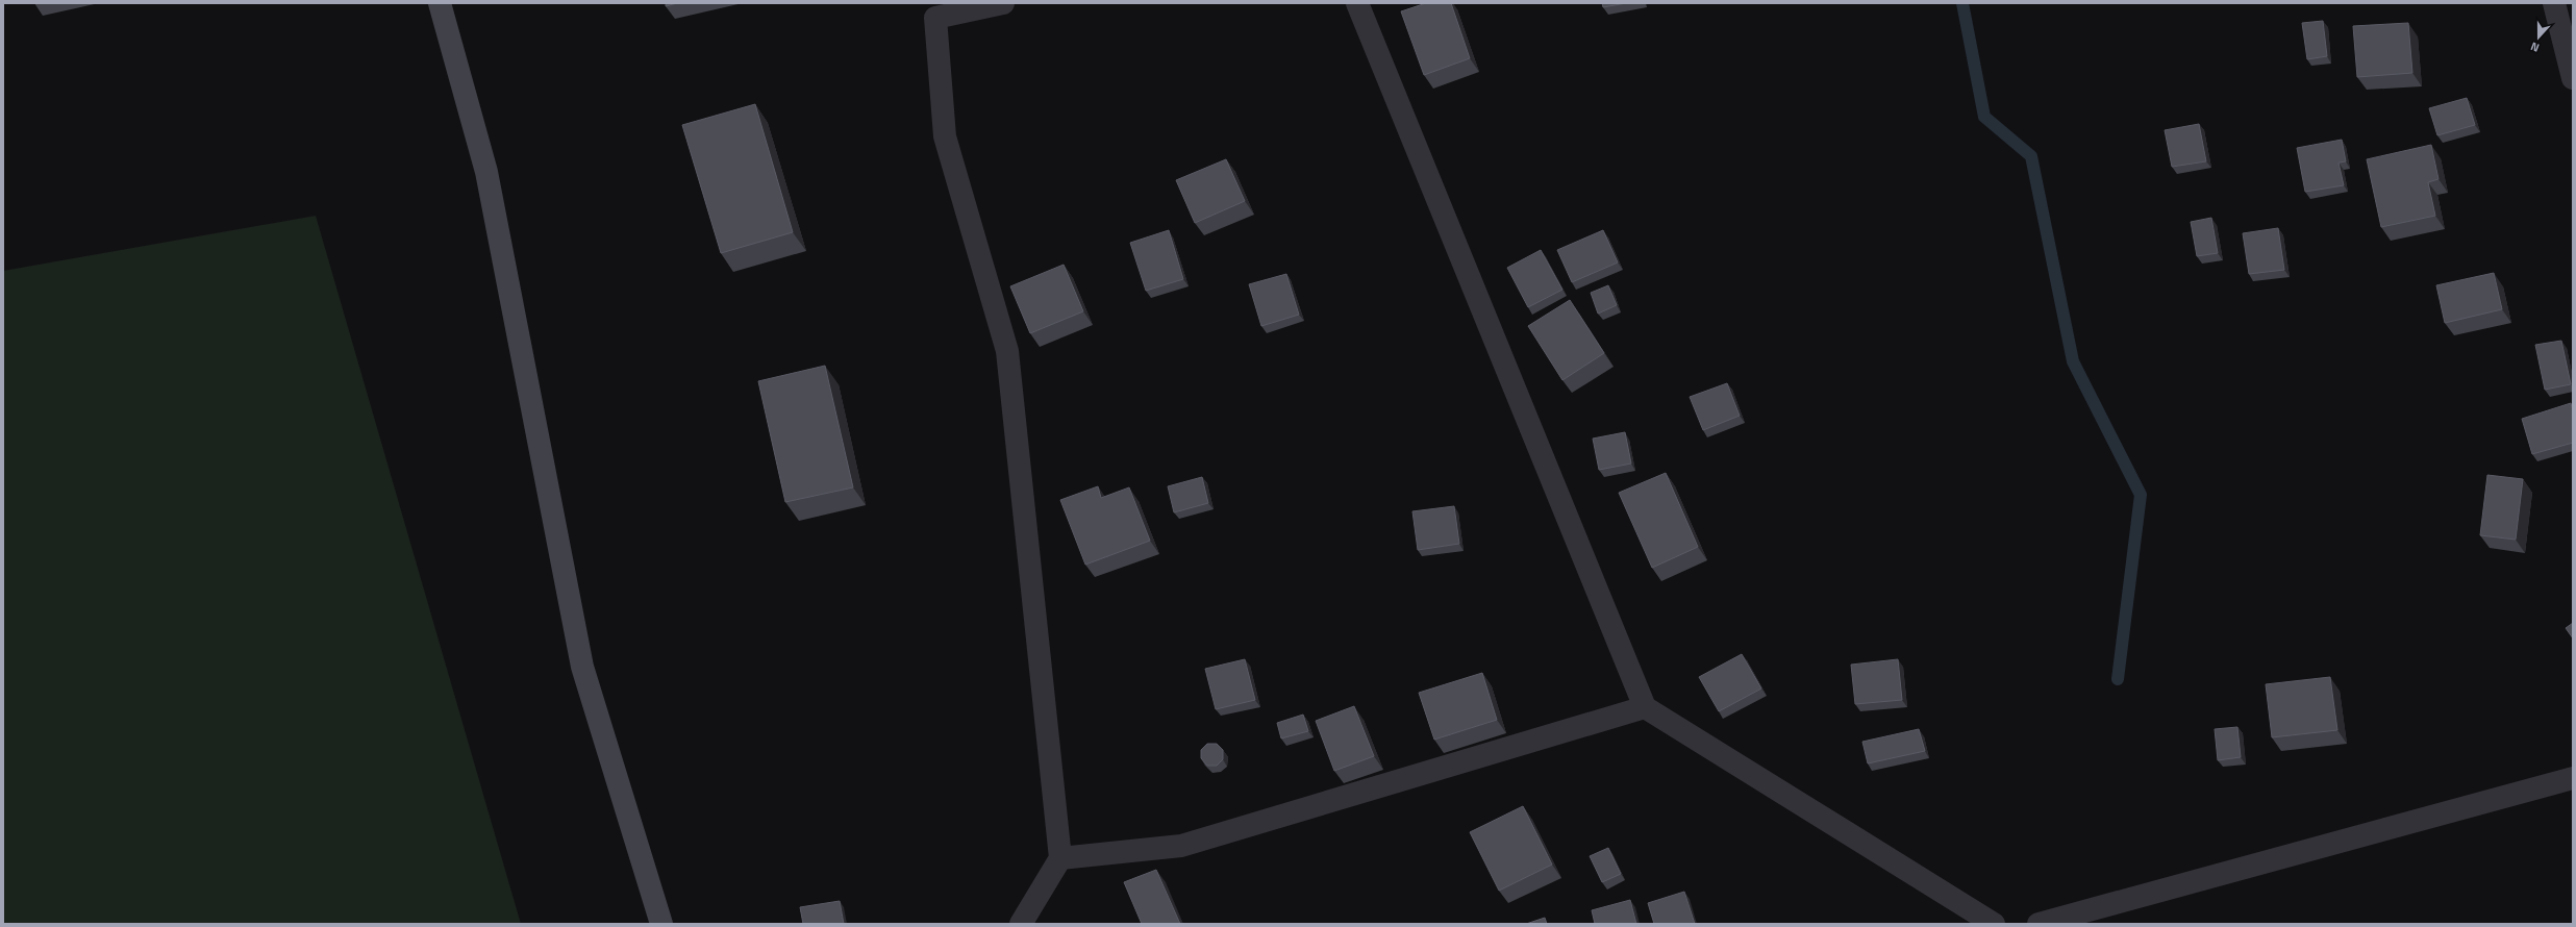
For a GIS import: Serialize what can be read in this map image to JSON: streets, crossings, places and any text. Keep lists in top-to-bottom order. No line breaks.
{"north":"bottom"}
